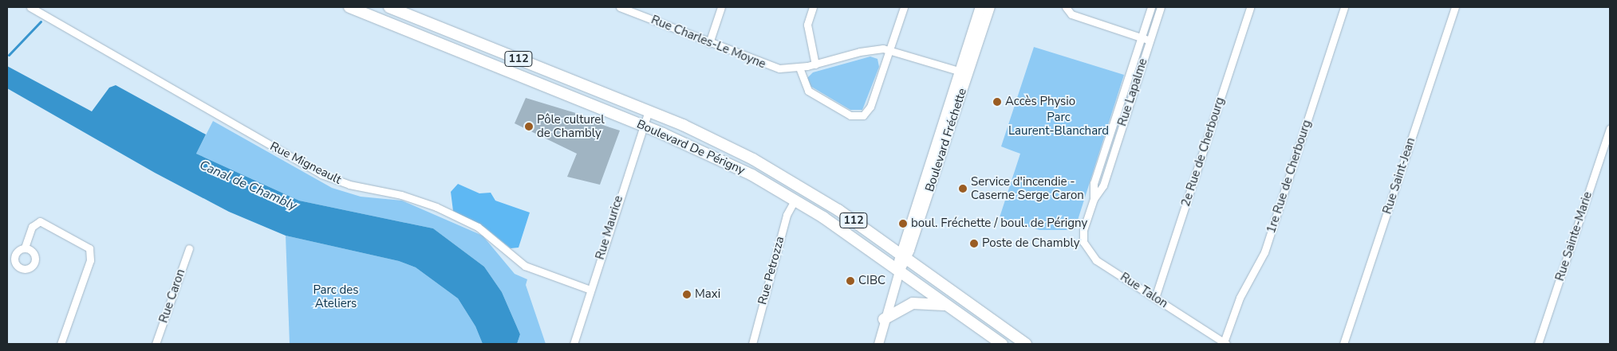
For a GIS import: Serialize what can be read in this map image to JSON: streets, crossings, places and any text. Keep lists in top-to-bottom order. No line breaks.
{"streets":{"main road":["112","Boulevard Fréchette","Boulevard De Périgny"],"street":["Rue Charles-Le Moyne","Rue Lapalme","2e Rue de Cherbourg","Rue Migneault","Rue Saint-Jean","1re Rue de Cherbourg","Rue Maurice","Rue Sainte-Marie","Rue Petrozza","Rue Talon","Rue Caron"]},"crossings":[["Rue Charles-Le Moyne","Boulevard Fréchette"],["Rue Lapalme","Rue Talon"],["Boulevard Fréchette","Boulevard De Périgny"],["Boulevard De Périgny","Rue Maurice"],["Boulevard De Périgny","Rue Petrozza"],["2e Rue de Cherbourg","Rue Talon"],["Rue Migneault","Rue Maurice"],["1re Rue de Cherbourg","Rue Talon"]],"water":["Canal de Chambly"],"parks":["Parc Laurent-Blanchard","Parc des Ateliers"],"places":["Accès Physio","Pôle culturel de Chambly","Service d'incendie - Caserne Serge Caron","boul. Fréchette / boul. de Périgny","Poste de Chambly","CIBC","Maxi"]}
